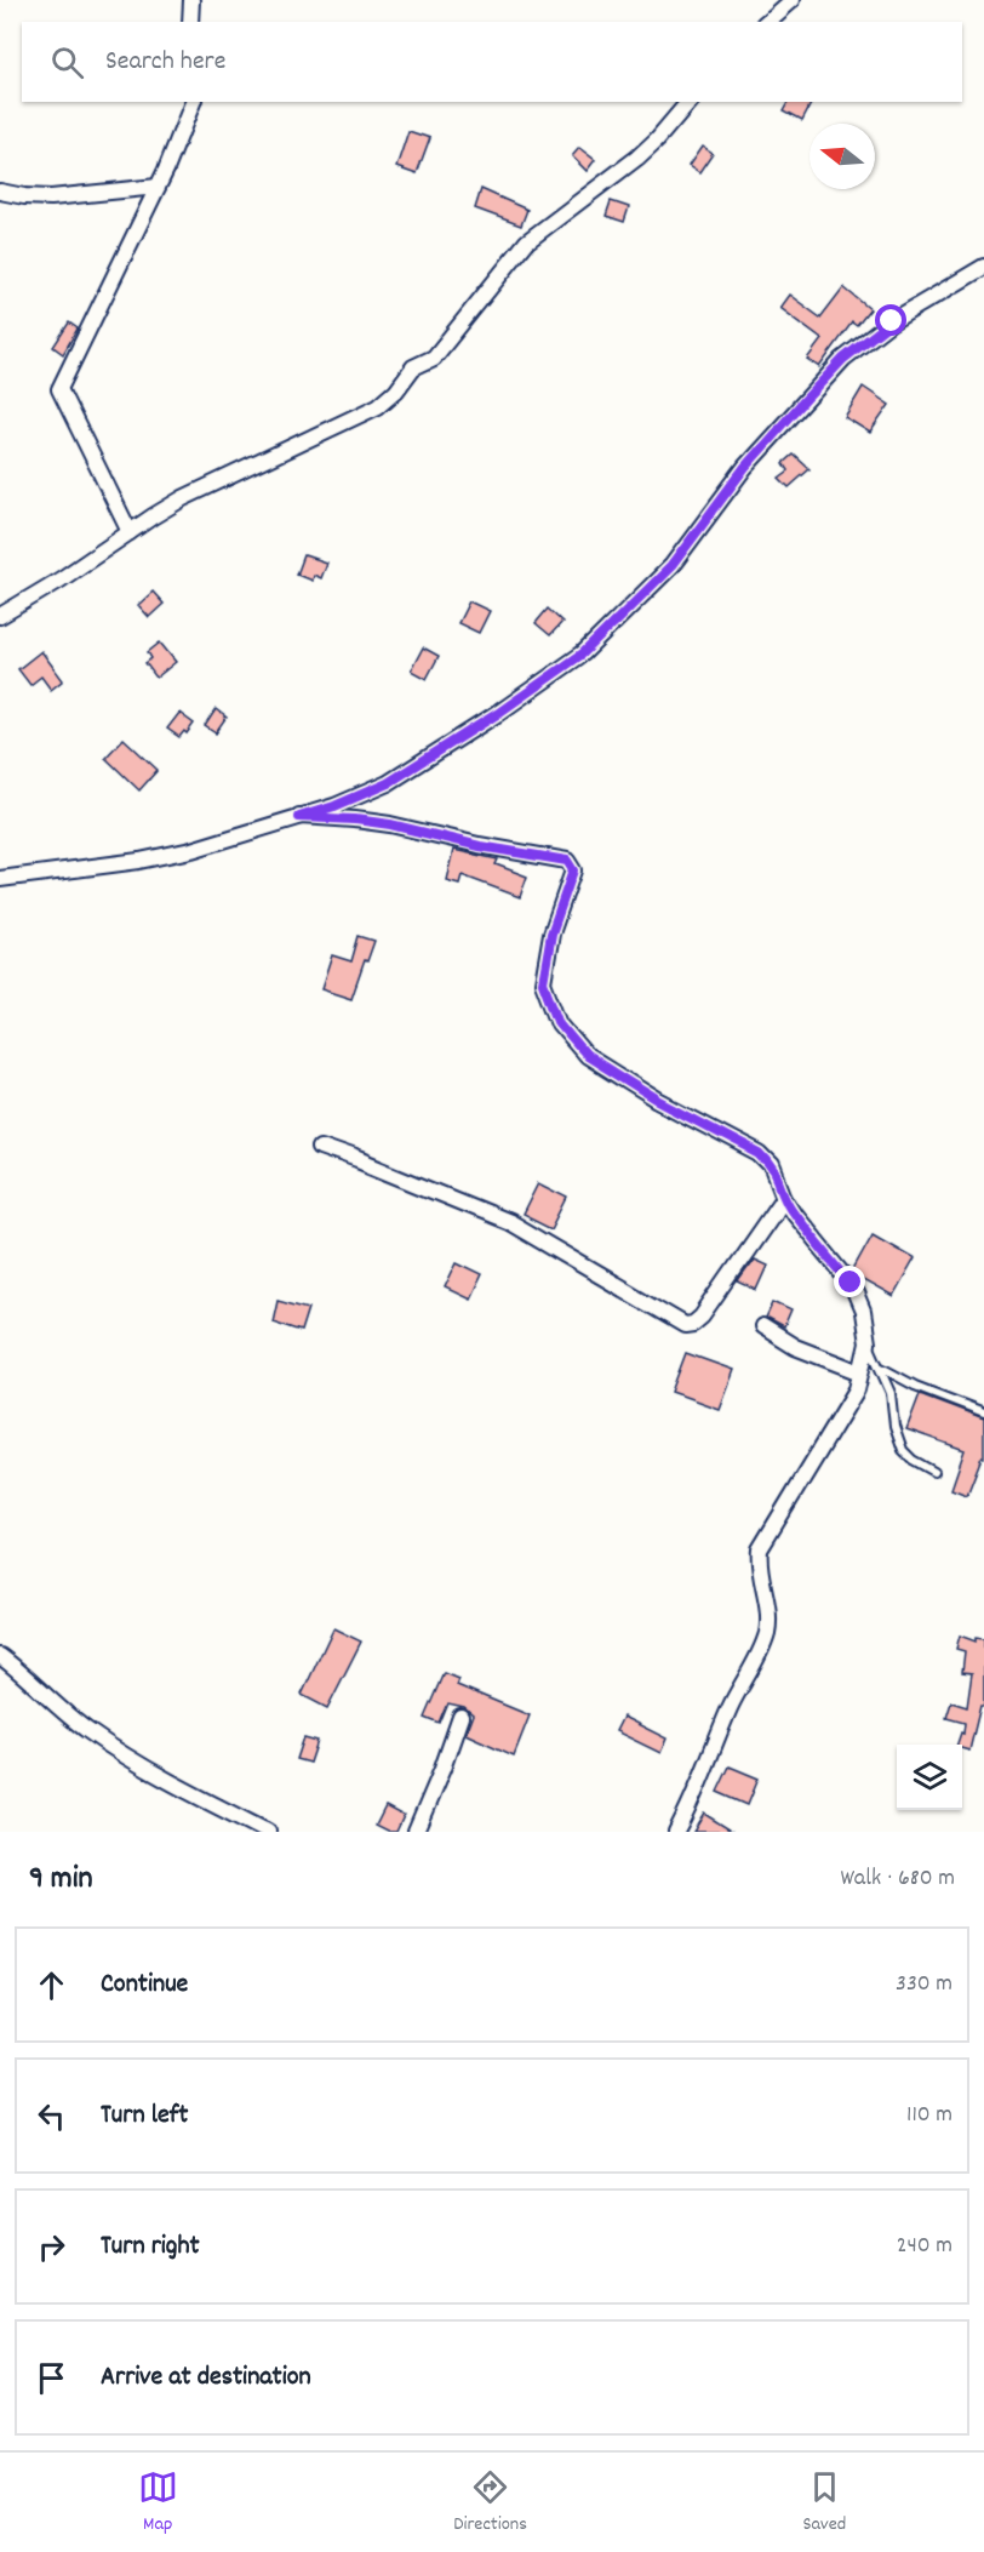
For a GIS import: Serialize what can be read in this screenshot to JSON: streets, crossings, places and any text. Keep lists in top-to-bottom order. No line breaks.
{"north":"left","page":{"search":"Search here","heading":["9 min","Walk · 680 m"],"list":[["Continue","330 m"],["Turn left","110 m"],["Turn right","240 m"],"Arrive at destination"],"nav":["Map","Directions","Saved"]}}
